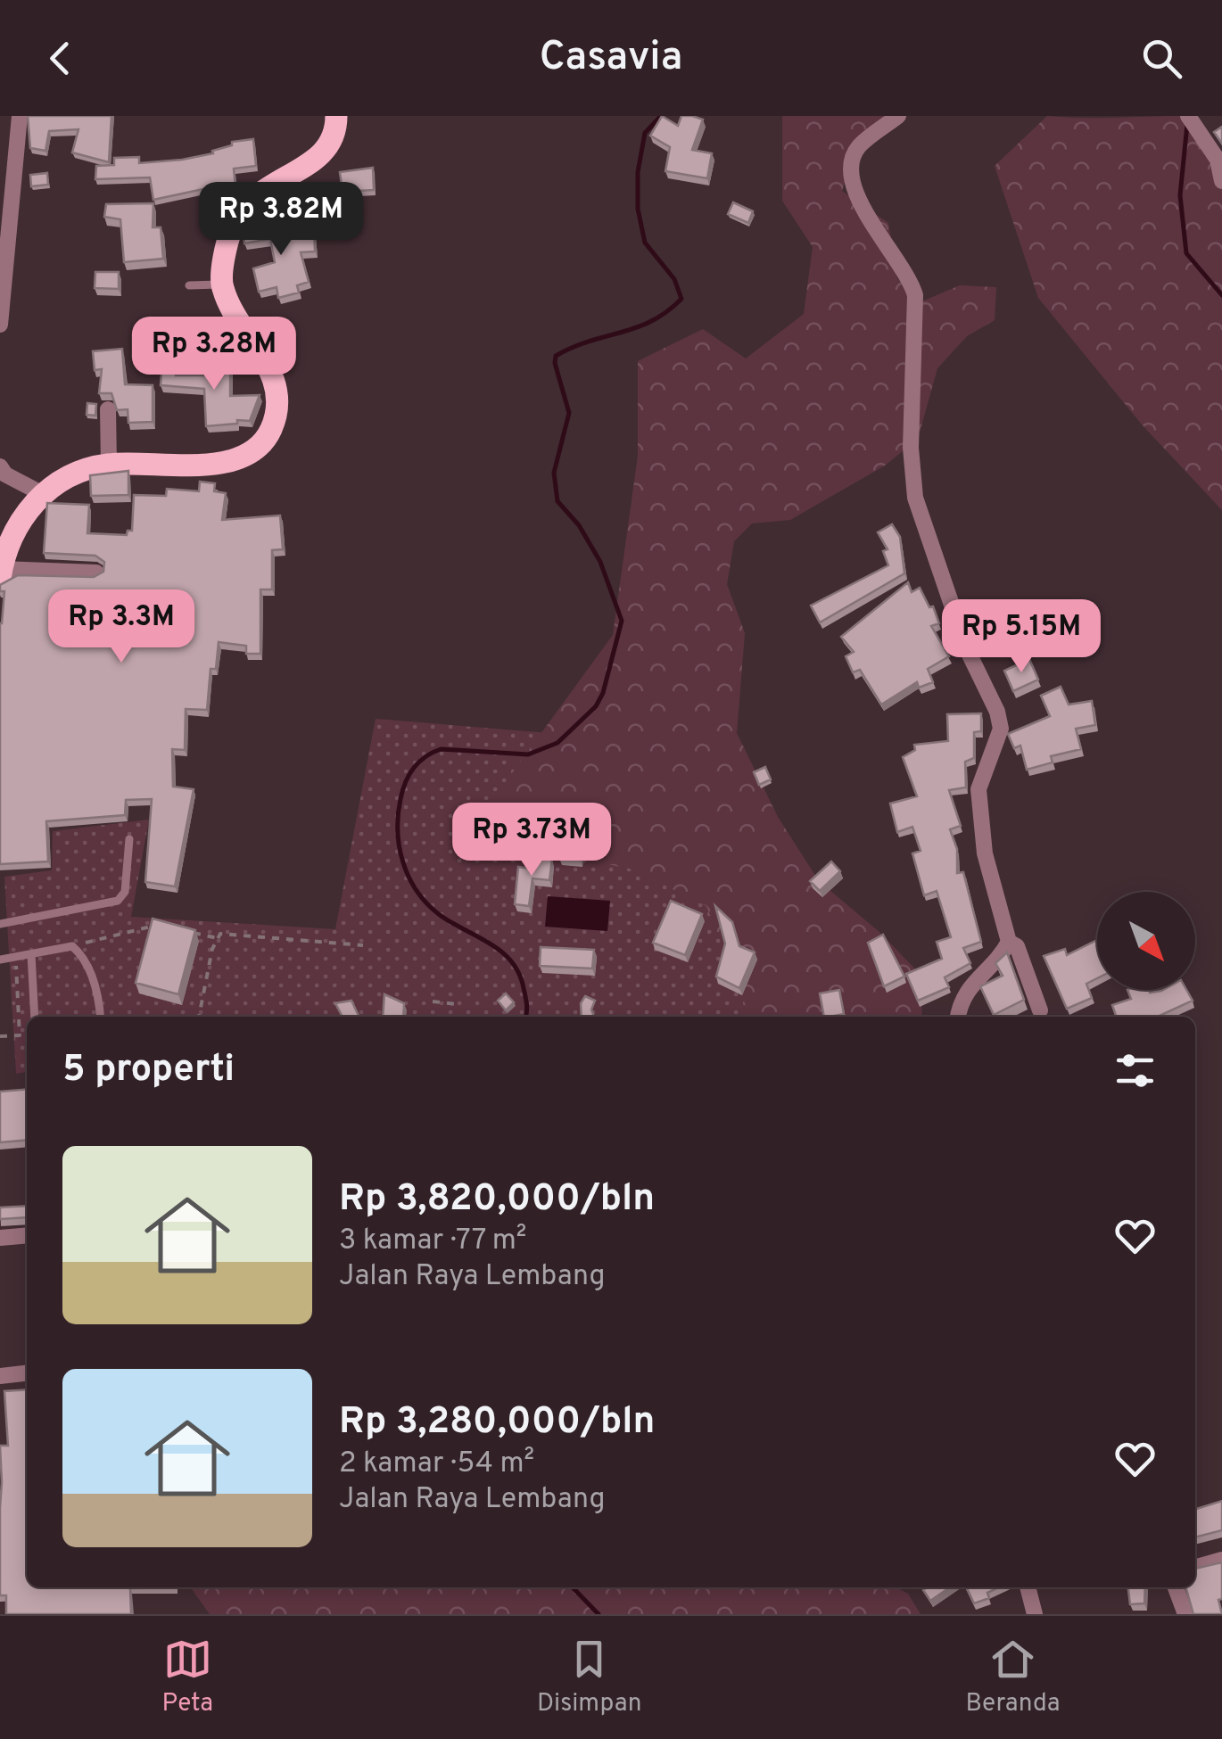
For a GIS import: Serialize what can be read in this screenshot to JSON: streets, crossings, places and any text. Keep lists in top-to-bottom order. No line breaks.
{"north":"bottom right","page":{"header":"Casavia","price":["Rp 3.82M","Rp 3.28M","Rp 3.3M","Rp 5.15M","Rp 3.73M"],"heading":"5 properti","list":[{"name":"Rp 3,820,000/bln","note":"3 kamar · 77 m² · Jalan Raya Lembang"},{"name":"Rp 3,280,000/bln","note":"2 kamar · 54 m² · Jalan Raya Lembang"}],"tabs":["Peta","Disimpan","Beranda"]}}
